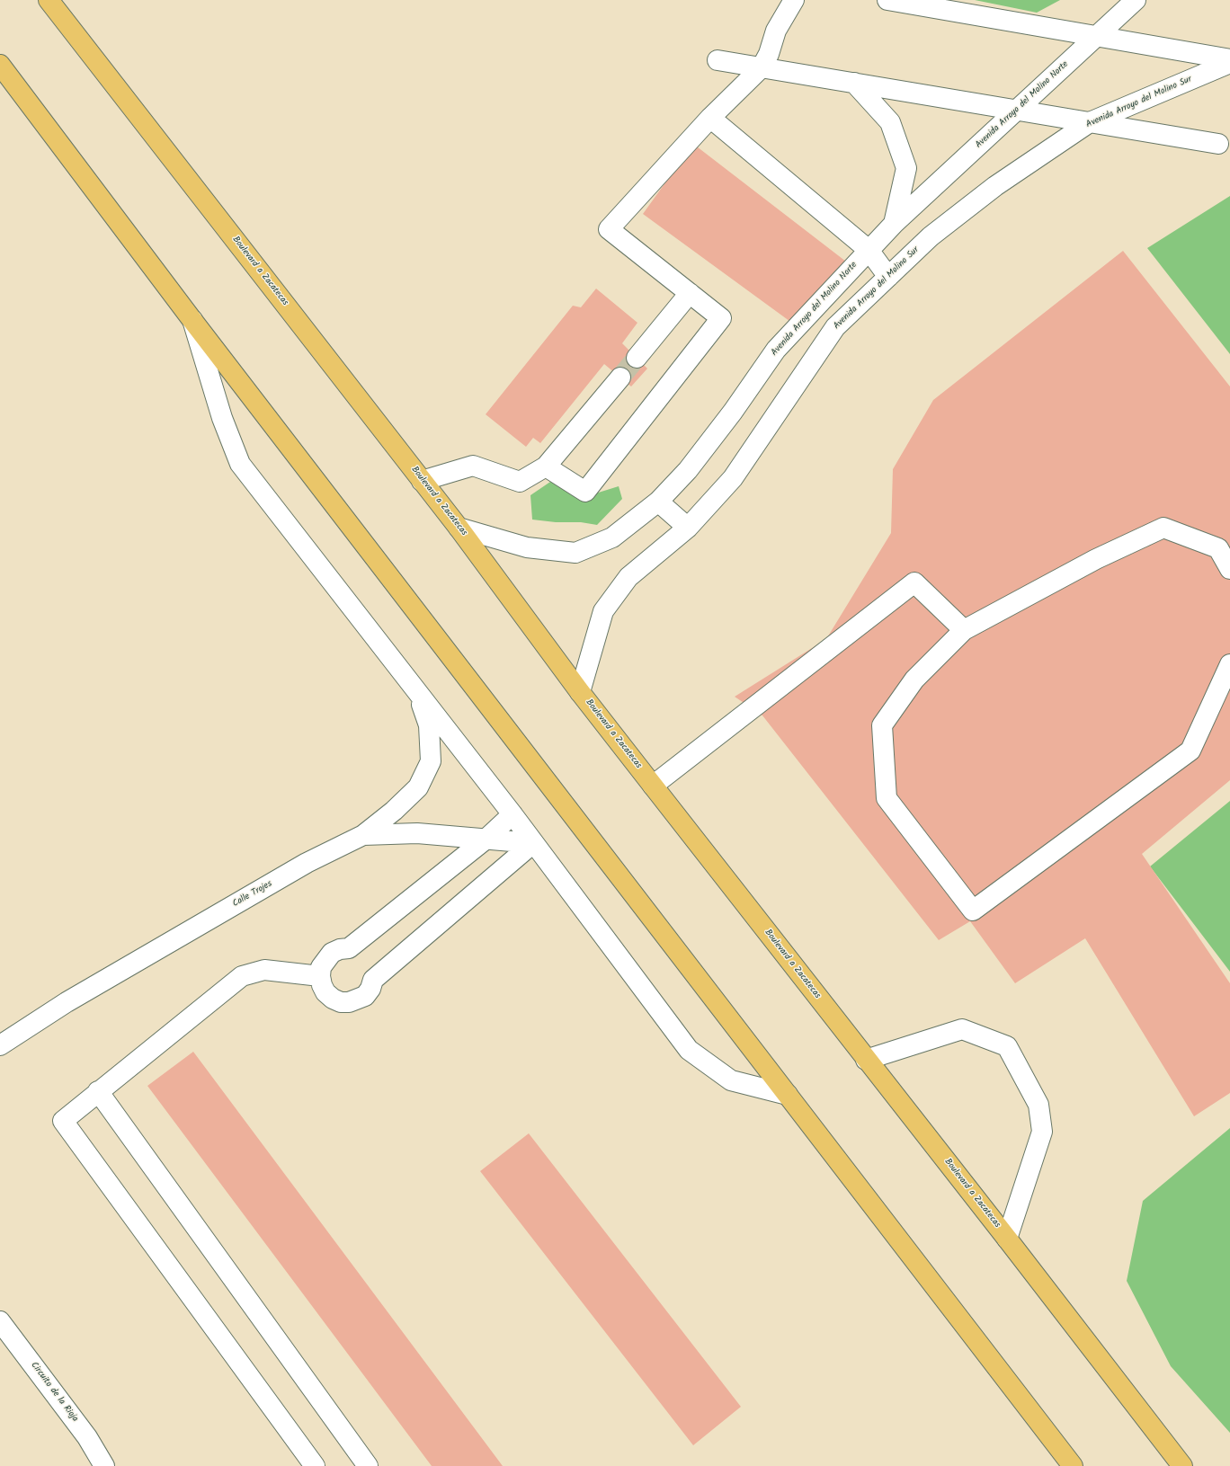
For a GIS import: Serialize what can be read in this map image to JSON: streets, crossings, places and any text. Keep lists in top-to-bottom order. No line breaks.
{"streets":{"main road":["Boulevard a Zacatecas"],"street":["Avenida Arroyo del Molino Sur","Avenida Arroyo del Molino Norte","Calle Trojes","Circuito de la Rioja"]},"crossings":[["Avenida Arroyo del Molino Sur","Boulevard a Zacatecas"],["Avenida Arroyo del Molino Norte","Boulevard a Zacatecas"]]}
